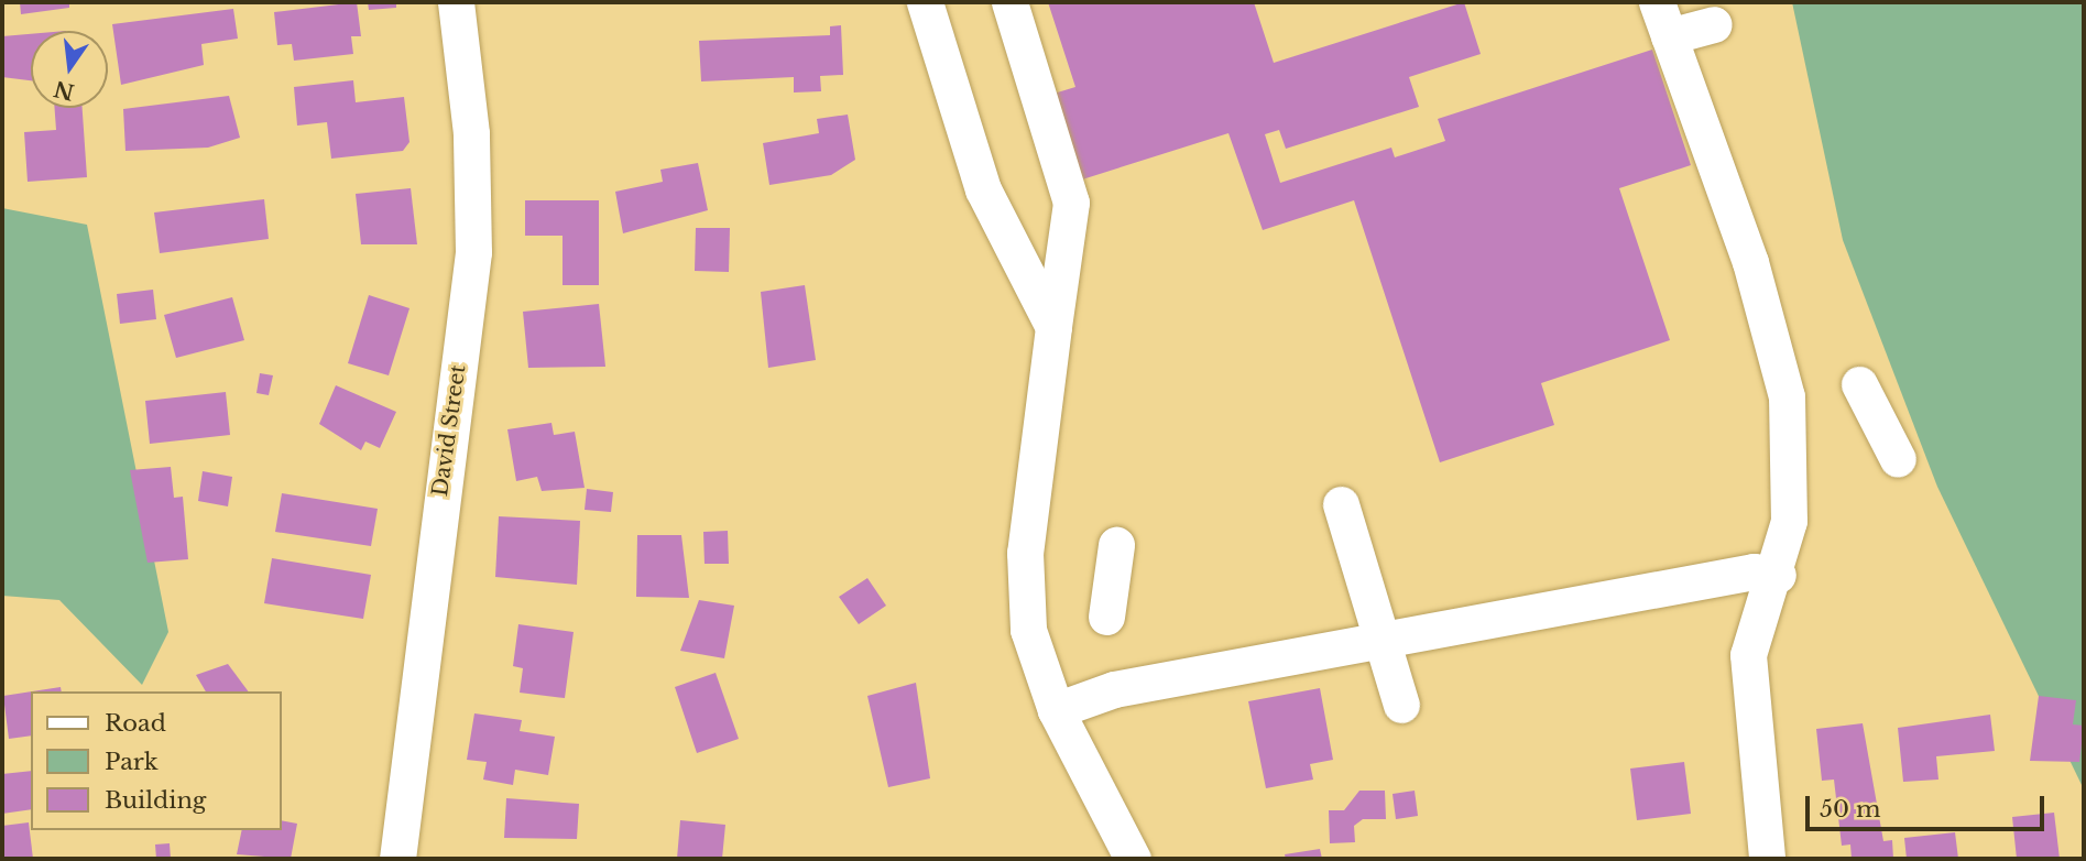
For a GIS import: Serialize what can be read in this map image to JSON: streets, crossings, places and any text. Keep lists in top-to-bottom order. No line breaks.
{"streets":{"street":["David Street"]},"legend":["Road","Park","Building"],"scale_bar":"50 m","north":"bottom"}
